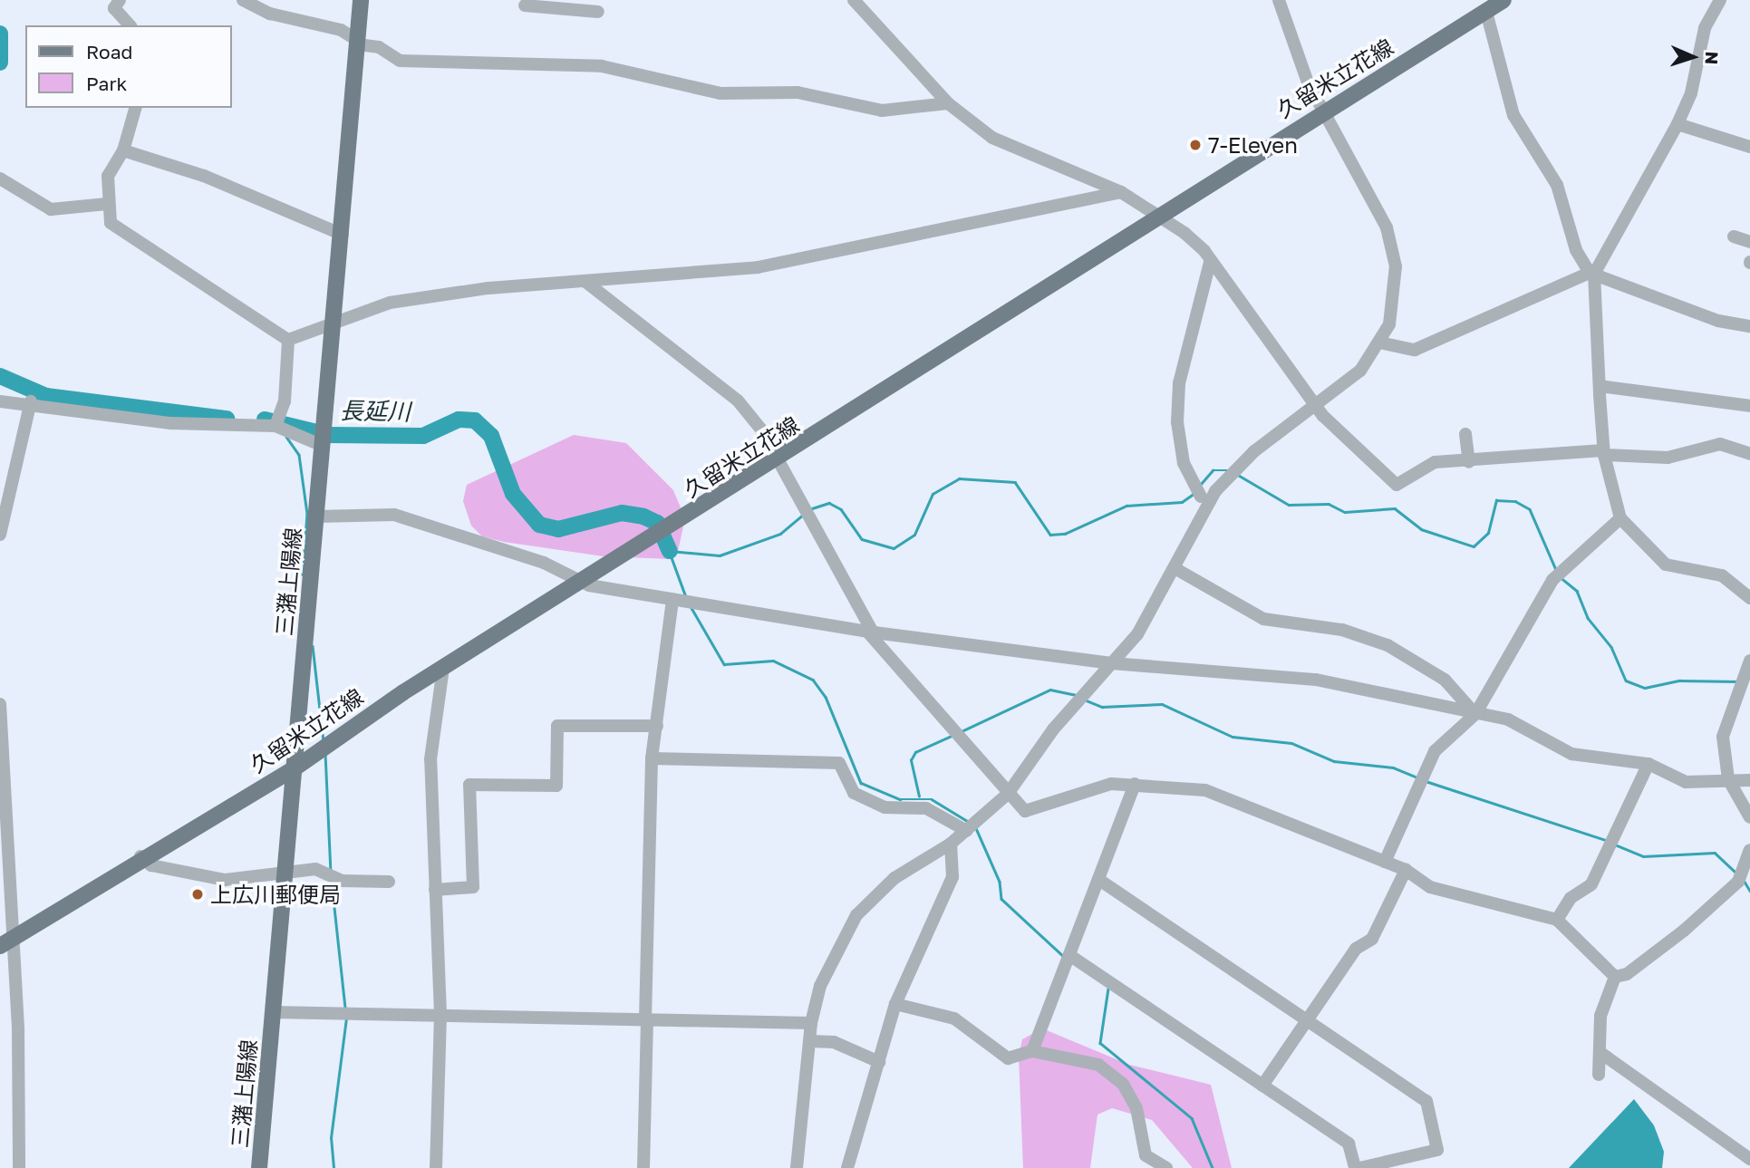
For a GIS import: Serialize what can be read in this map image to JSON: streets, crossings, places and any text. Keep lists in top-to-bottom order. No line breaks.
{"streets":{"main road":["久留米立花線","三潴上陽線"]},"crossings":[["久留米立花線","三潴上陽線"]],"water":["長延川"],"places":["7-Eleven","上広川郵便局"],"legend":["Road","Park"],"north":"right"}
